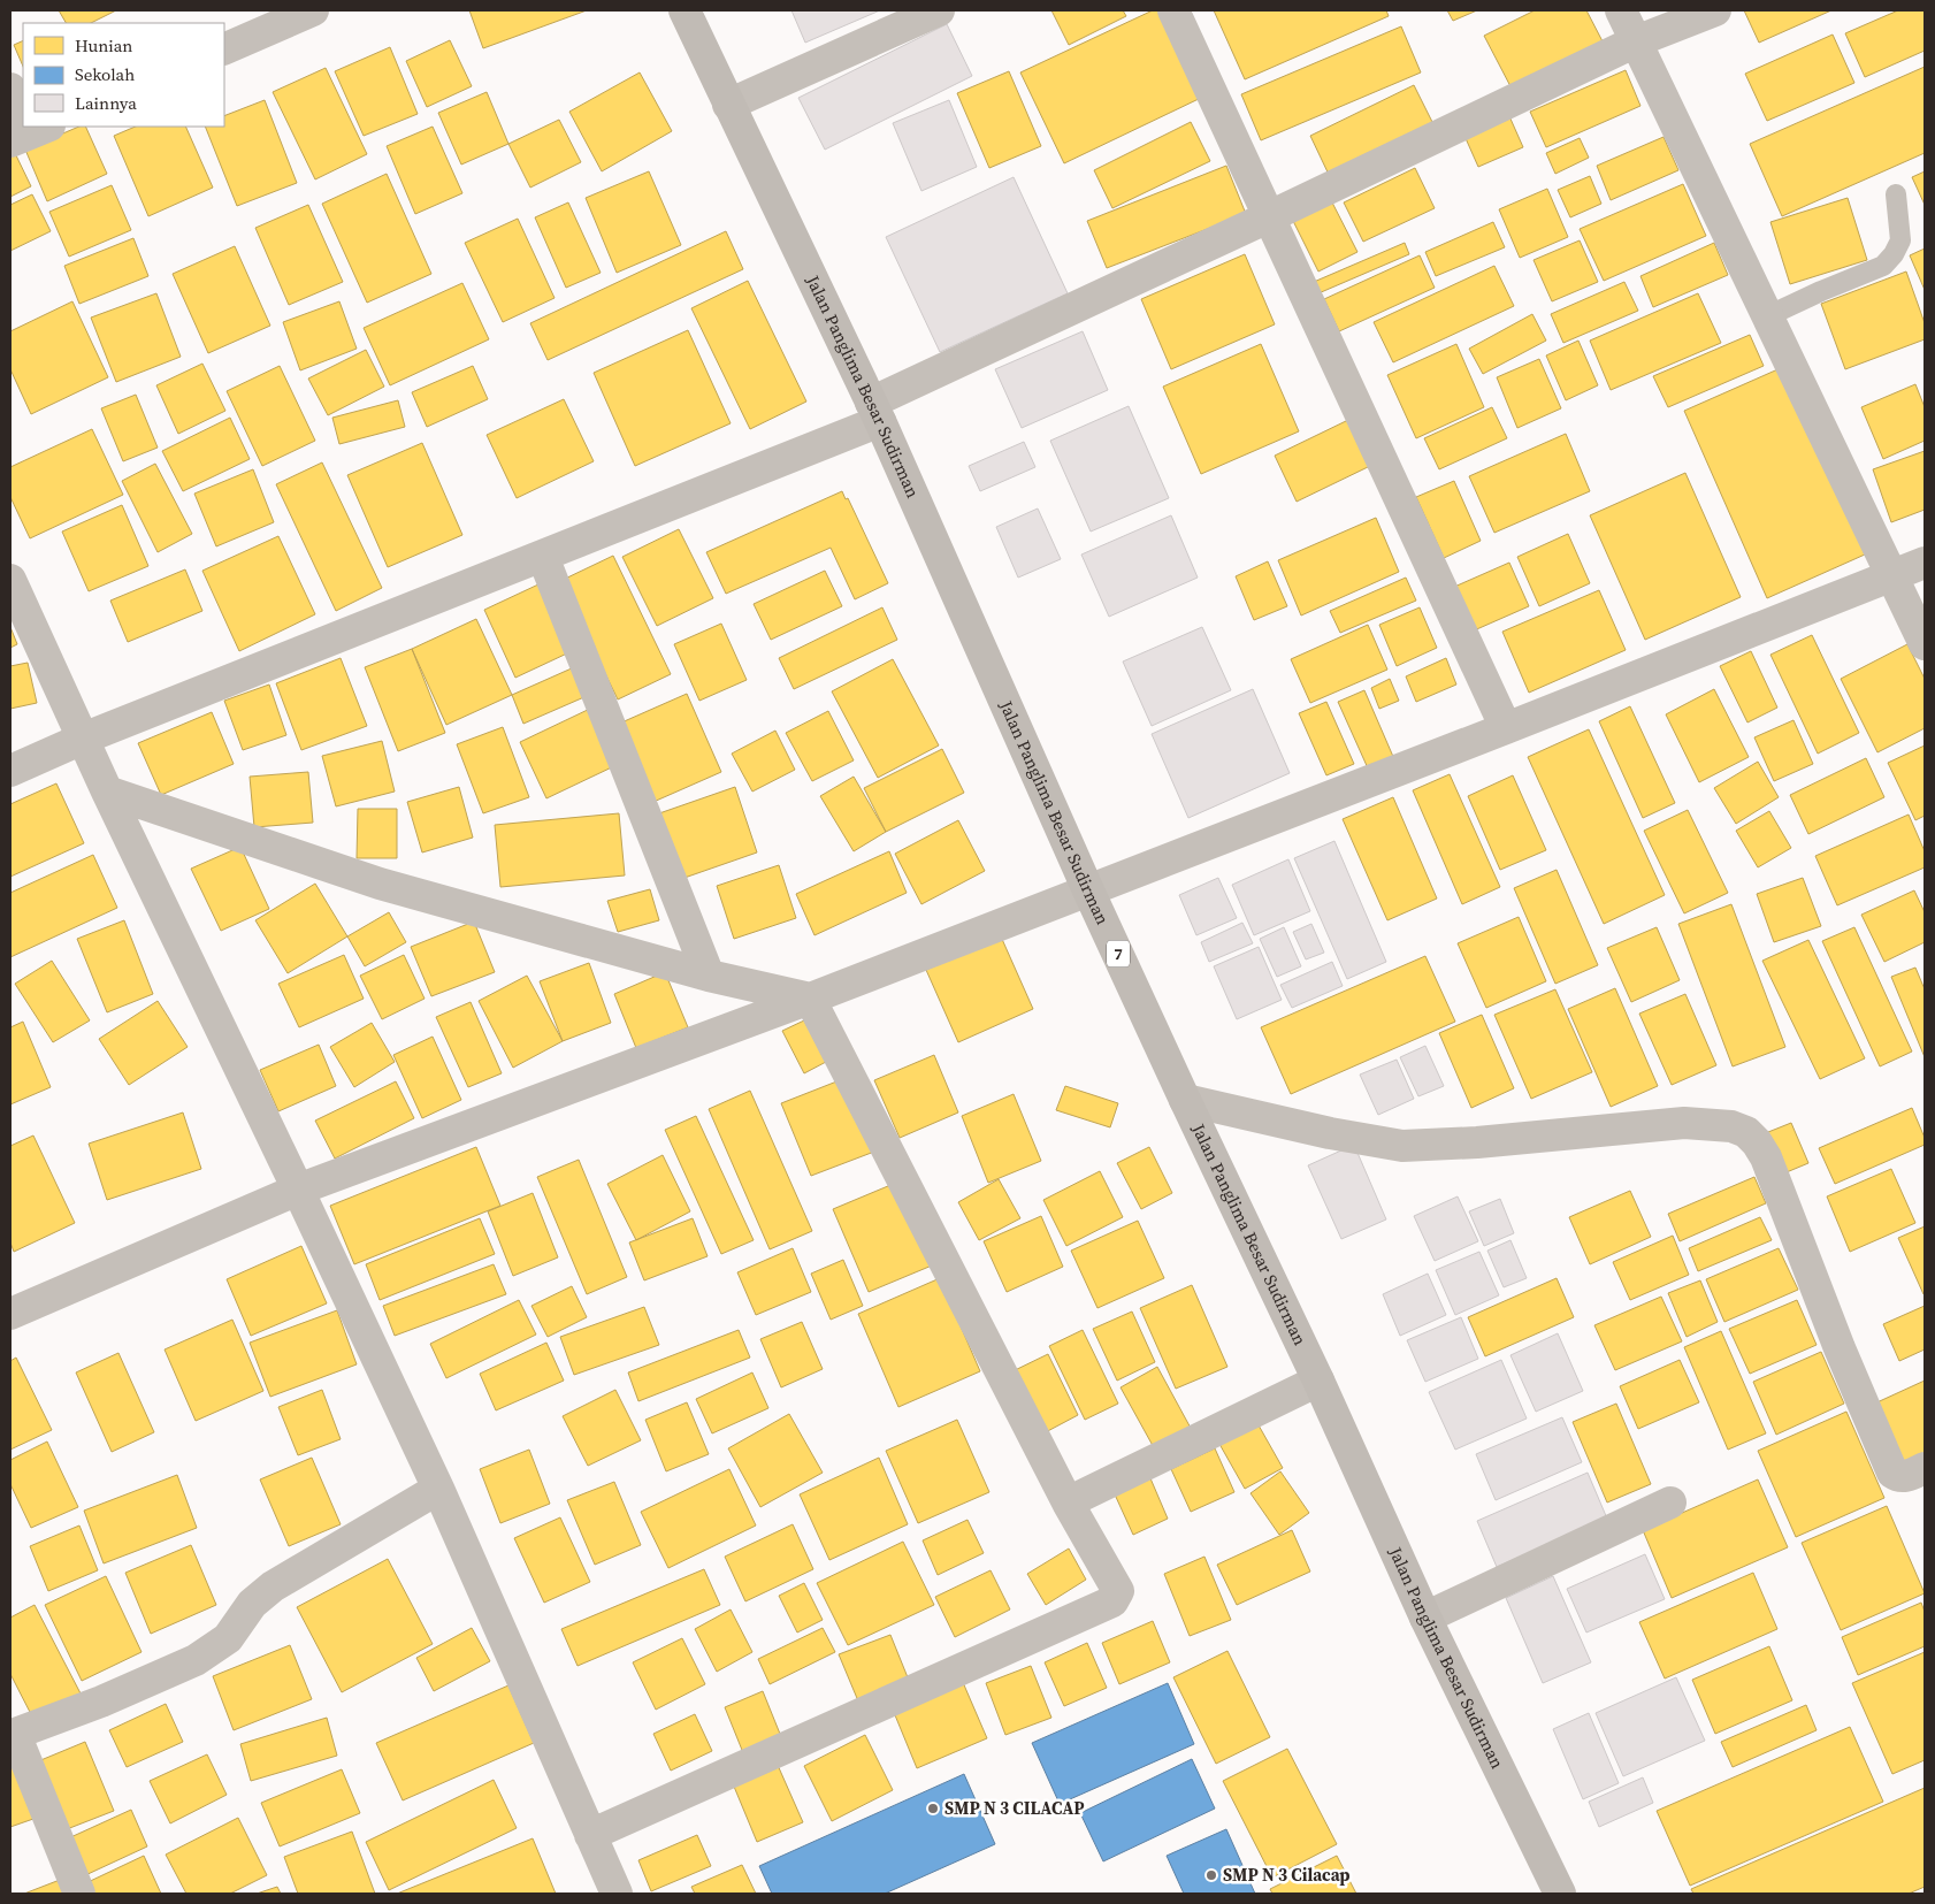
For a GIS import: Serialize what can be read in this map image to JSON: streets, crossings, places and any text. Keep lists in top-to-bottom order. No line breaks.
{"streets":{"highway":["Jalan Panglima Besar Sudirman","7"]},"places":["SMP N 3 CILACAP","SMP N 3 Cilacap"],"legend":["Hunian","Sekolah","Lainnya"]}
